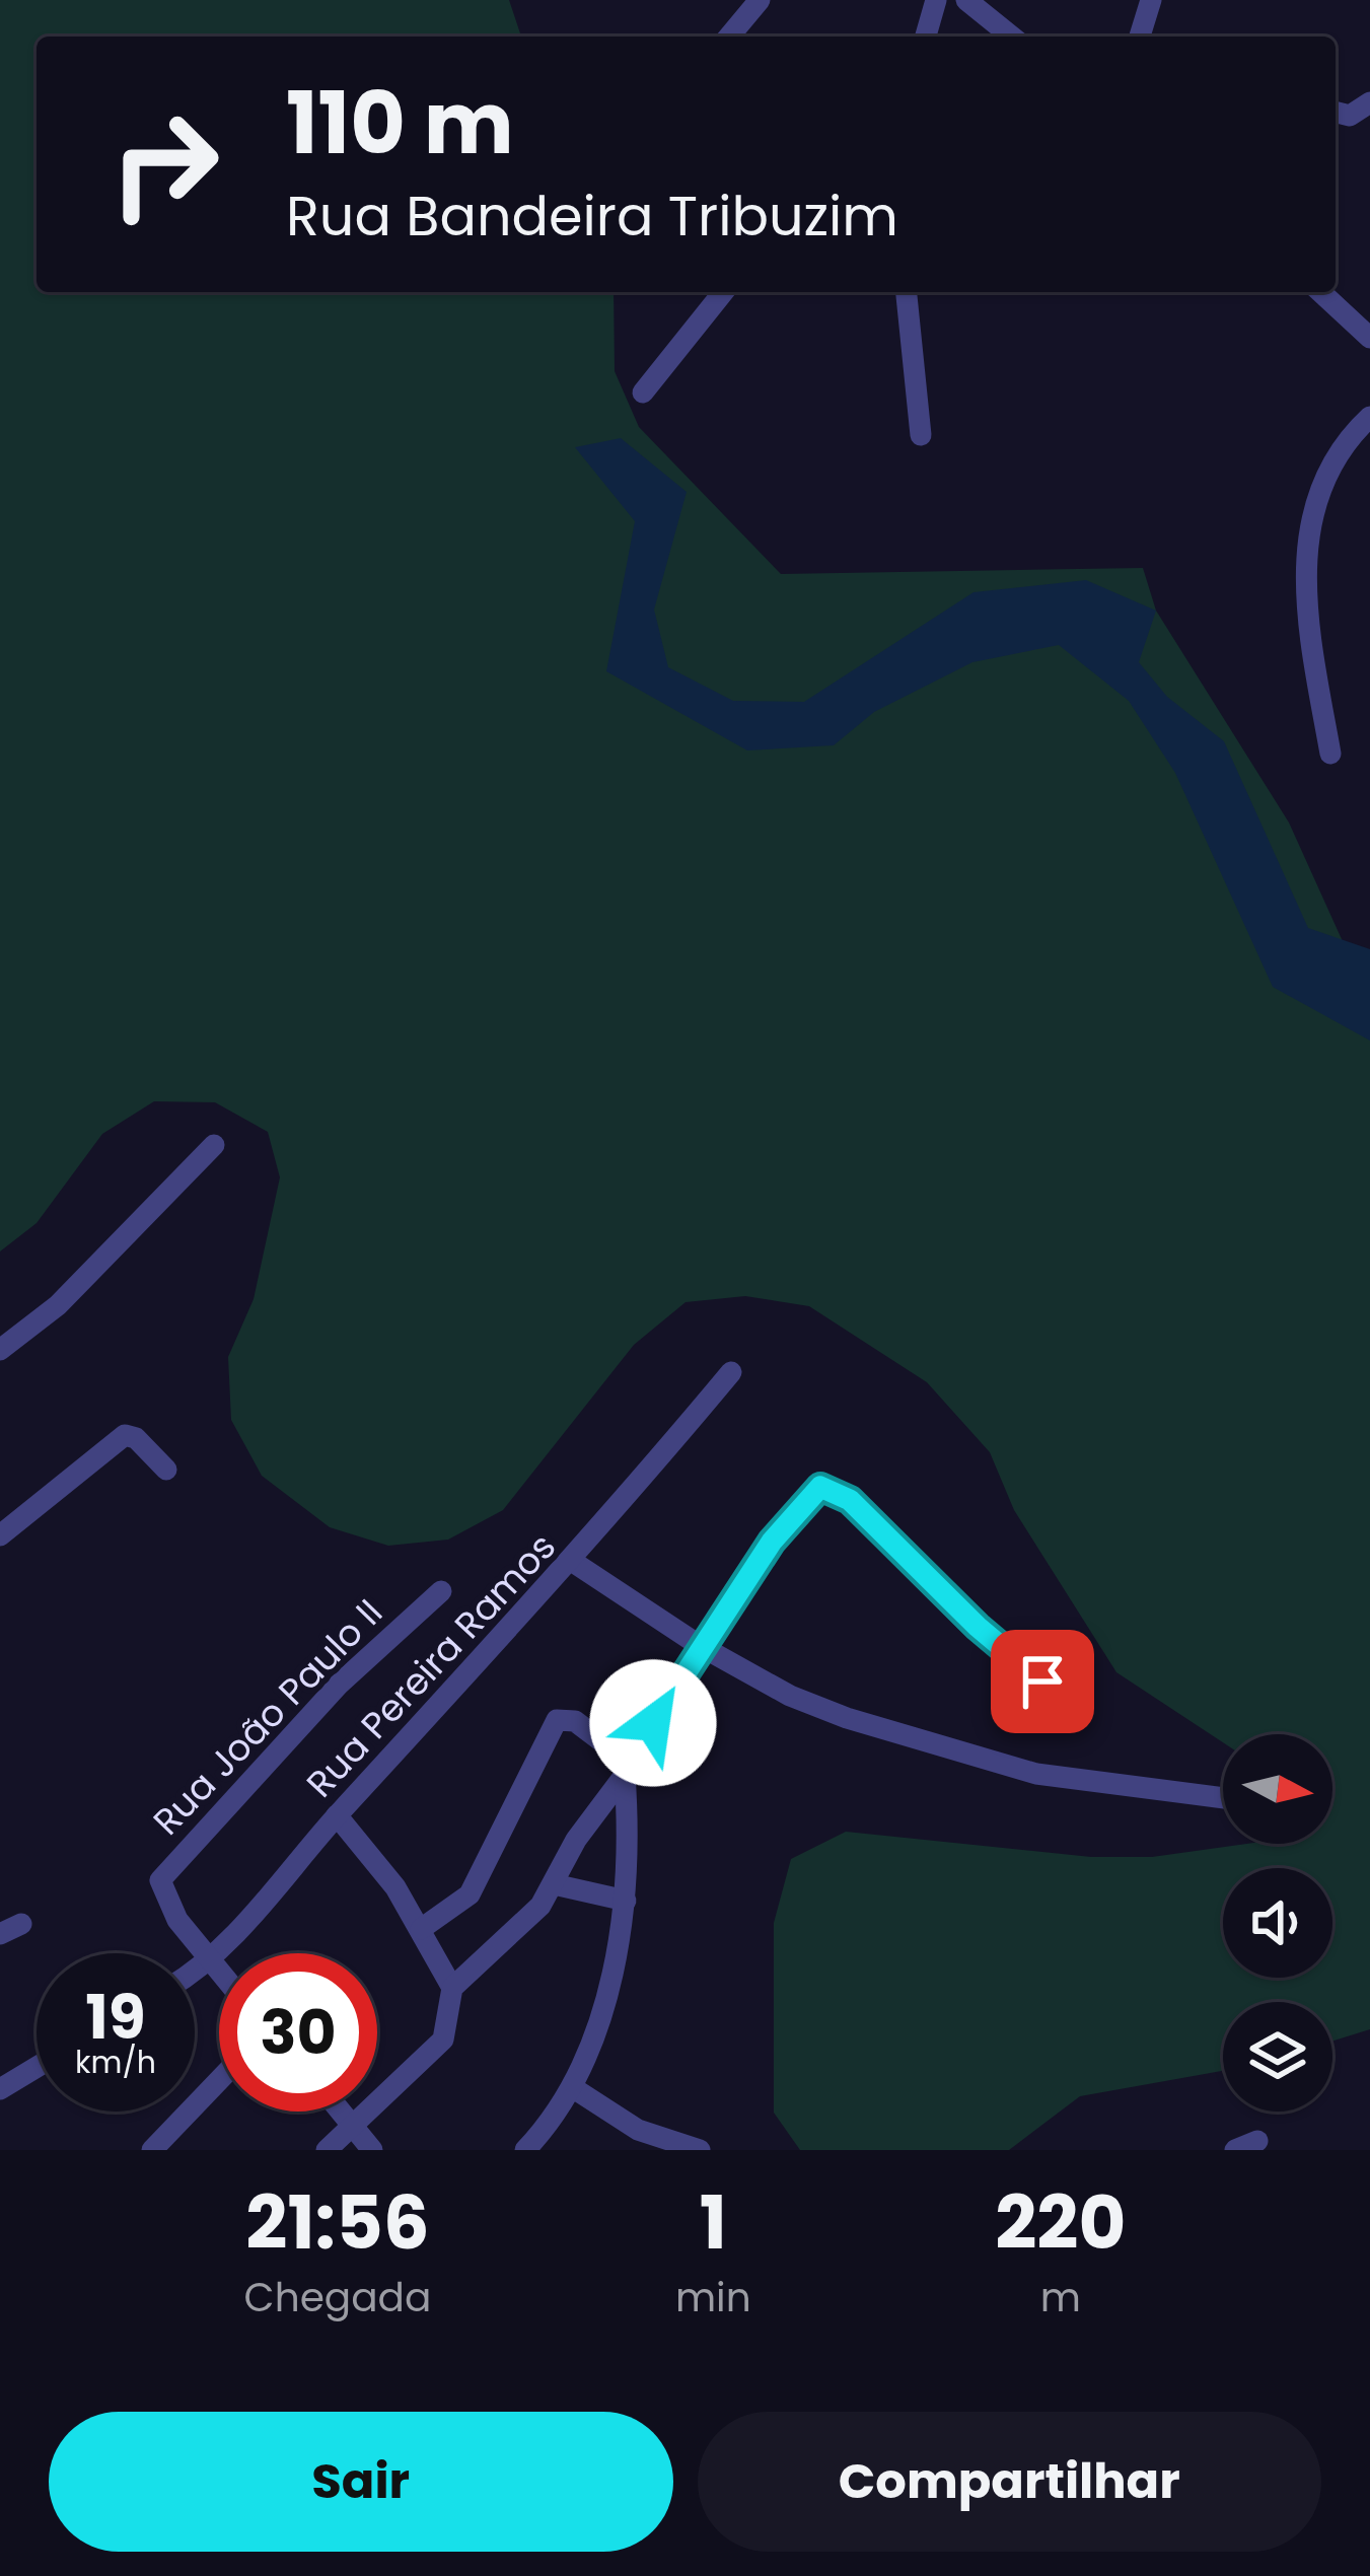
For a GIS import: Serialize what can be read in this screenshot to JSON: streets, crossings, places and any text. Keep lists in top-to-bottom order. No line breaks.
{"streets":{"street":["Rua Pereira Ramos","Rua João Paulo II"]},"crossings":[["Rua Pereira Ramos","Rua João Paulo II"]],"north":"right","page":{"turn":["110 m","Rua Bandeira Tribuzim"],"speed":"19 km/h","limit":"30","eta":["21:56","Chegada","1","min","220","m"],"buttons":["Sair","Compartilhar"]}}
